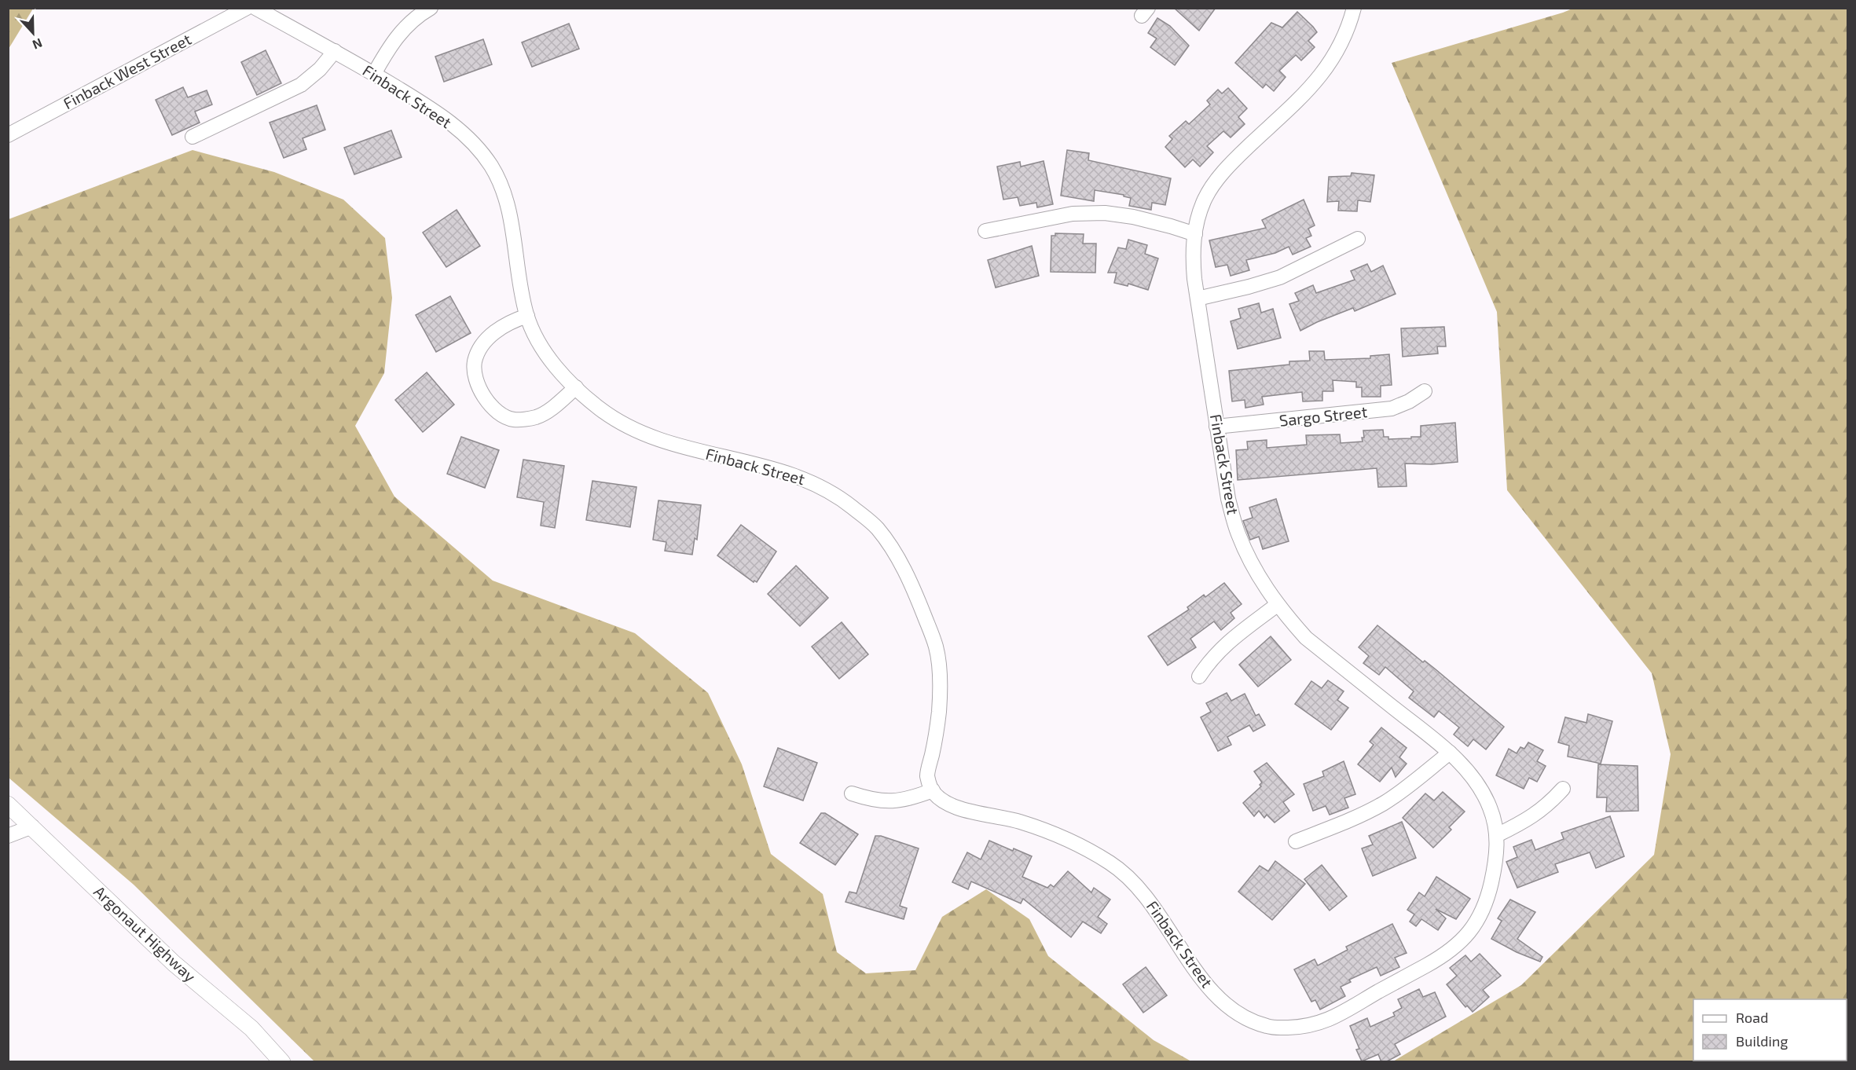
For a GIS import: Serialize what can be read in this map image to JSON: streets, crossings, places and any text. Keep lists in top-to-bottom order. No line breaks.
{"streets":{"street":["Finback West Street","Finback Street","Sargo Street","Argonaut Highway"]},"crossings":[["Finback Street","Sargo Street"]],"legend":["Road","Building"],"north":"bottom"}
